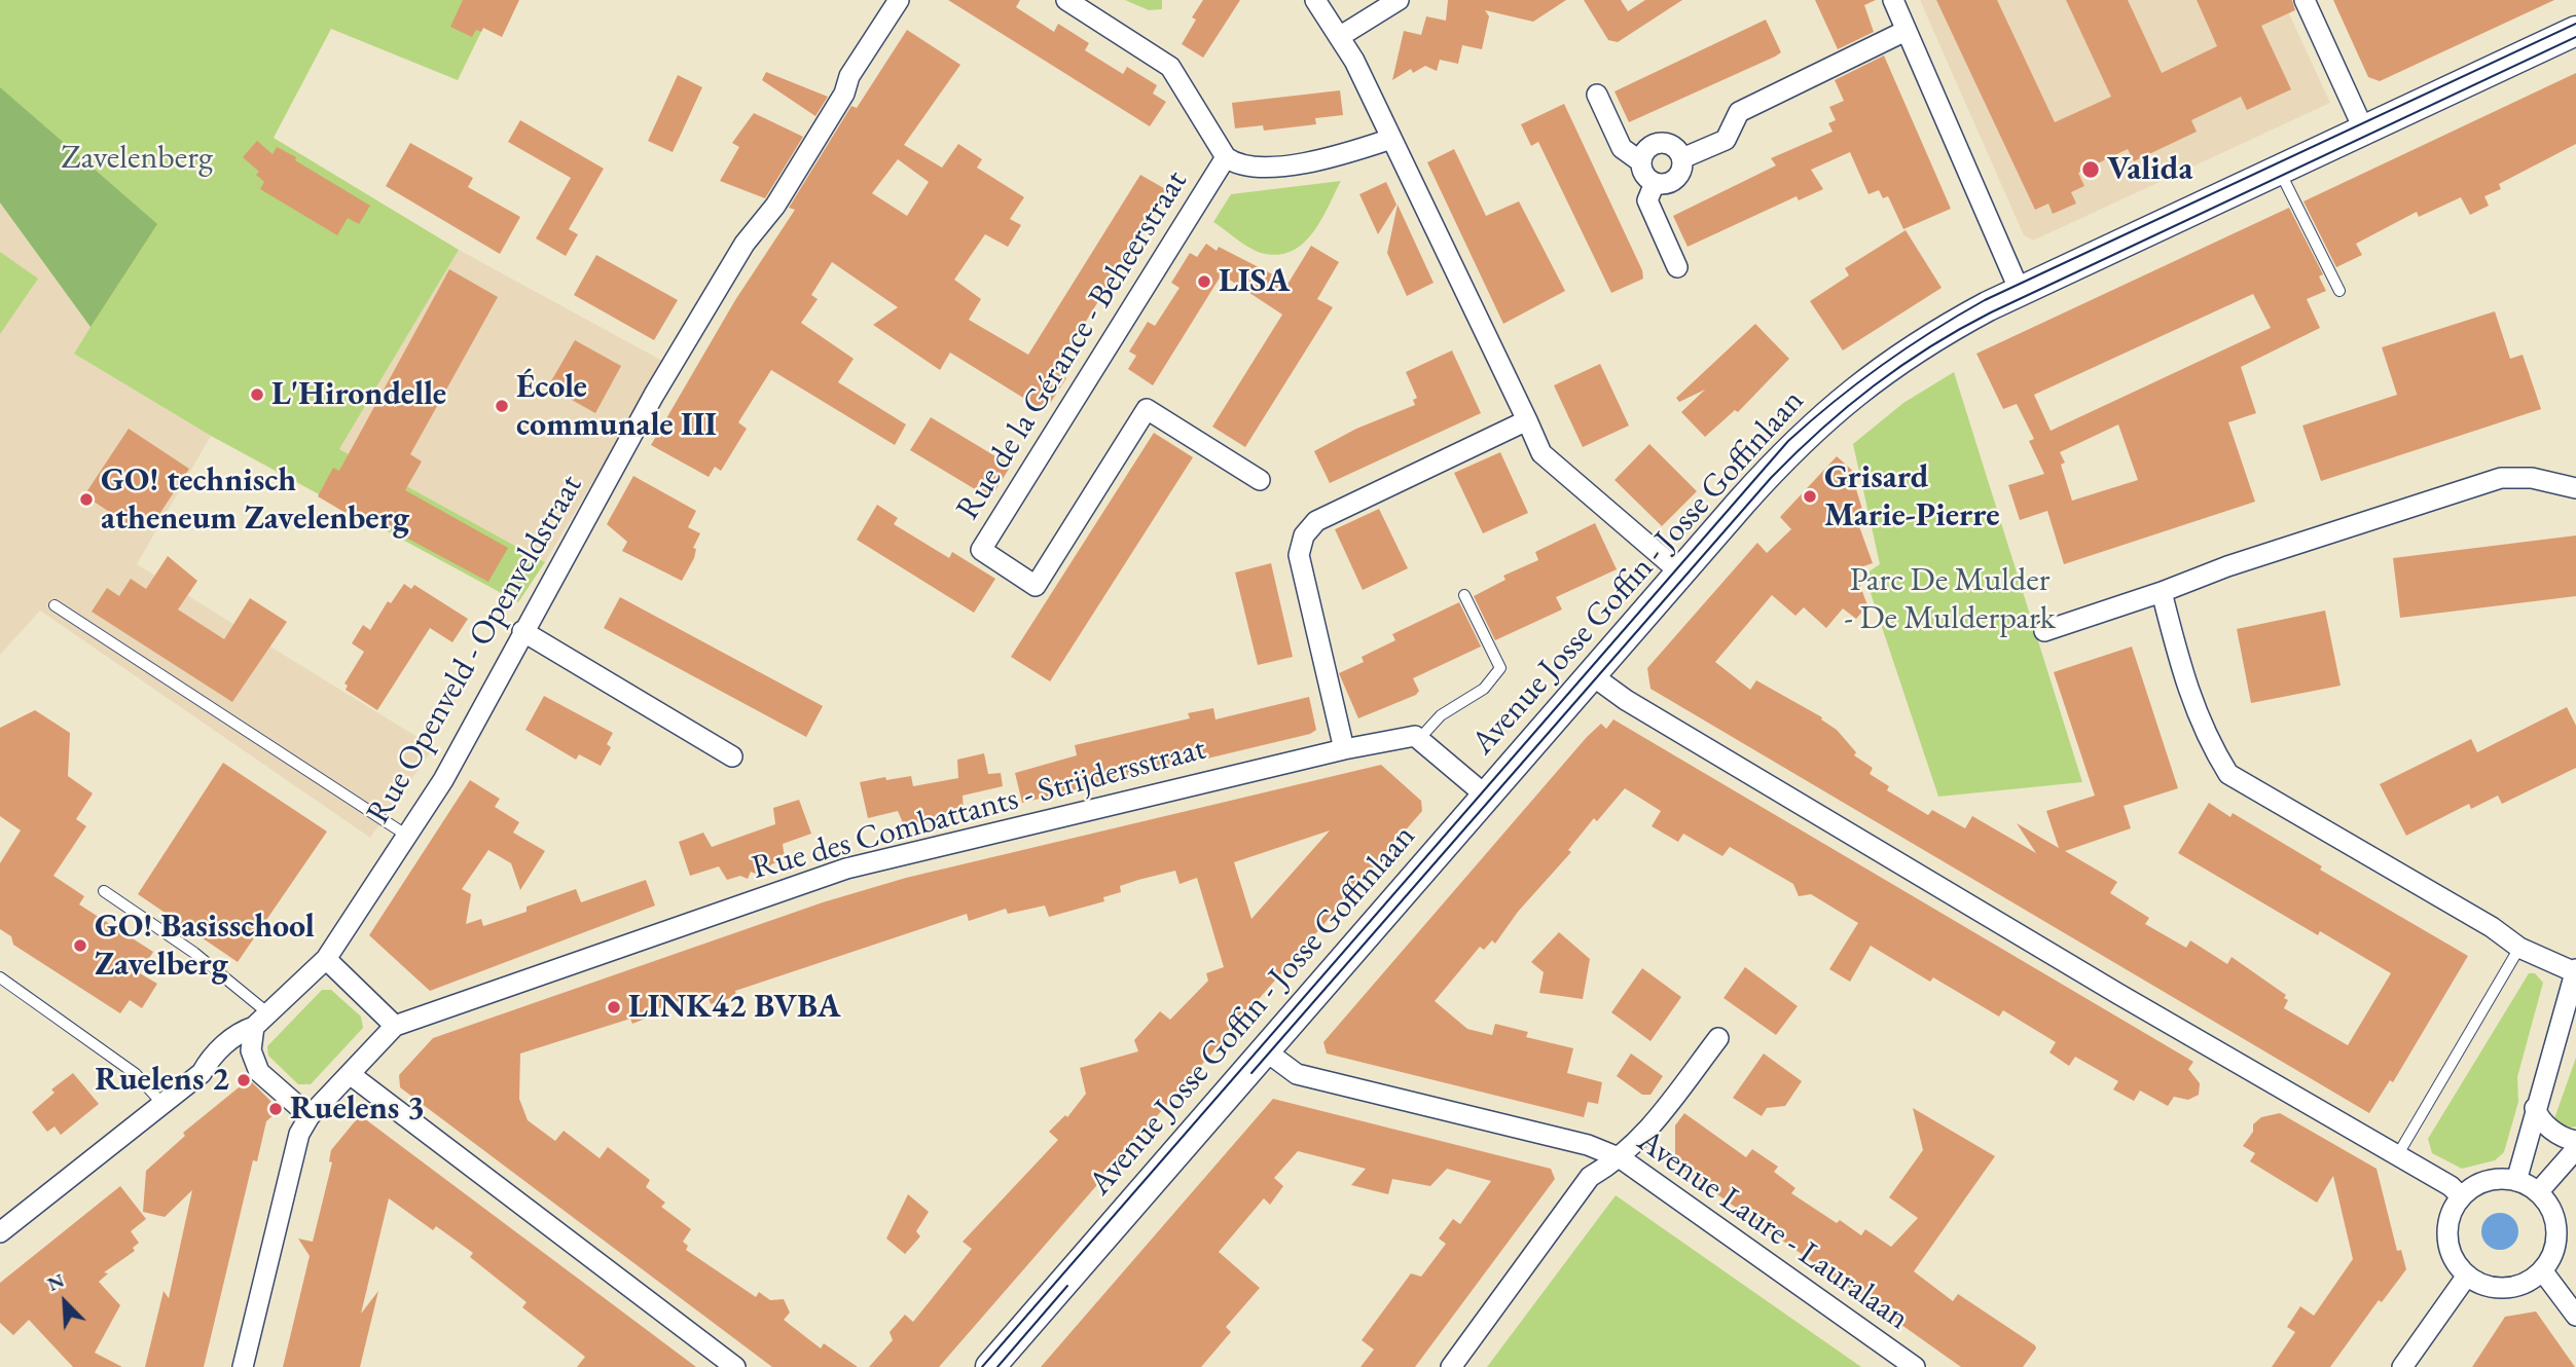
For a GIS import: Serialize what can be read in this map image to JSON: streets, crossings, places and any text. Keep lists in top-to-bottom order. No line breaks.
{"streets":{"main road":["Avenue Josse Goffin - Josse Goffinlaan"],"street":["Rue de la Gérance - Beheerstraat","Rue Openveld - Openveldstraat","Rue des Combattants - Strijdersstraat","Avenue Laure - Lauralaan"]},"crossings":[["Avenue Josse Goffin - Josse Goffinlaan","Avenue Laure - Lauralaan"]],"parks":["Zavelenberg","Parc De Mulder - De Mulderpark"],"places":["Valida","LISA","L'Hirondelle","École communale III","Grisard Marie-Pierre","GO! technisch atheneum Zavelenberg","GO! Basisschool Zavelberg","LINK42 BVBA","Ruelens 2","Ruelens 3"],"north":"top left"}
